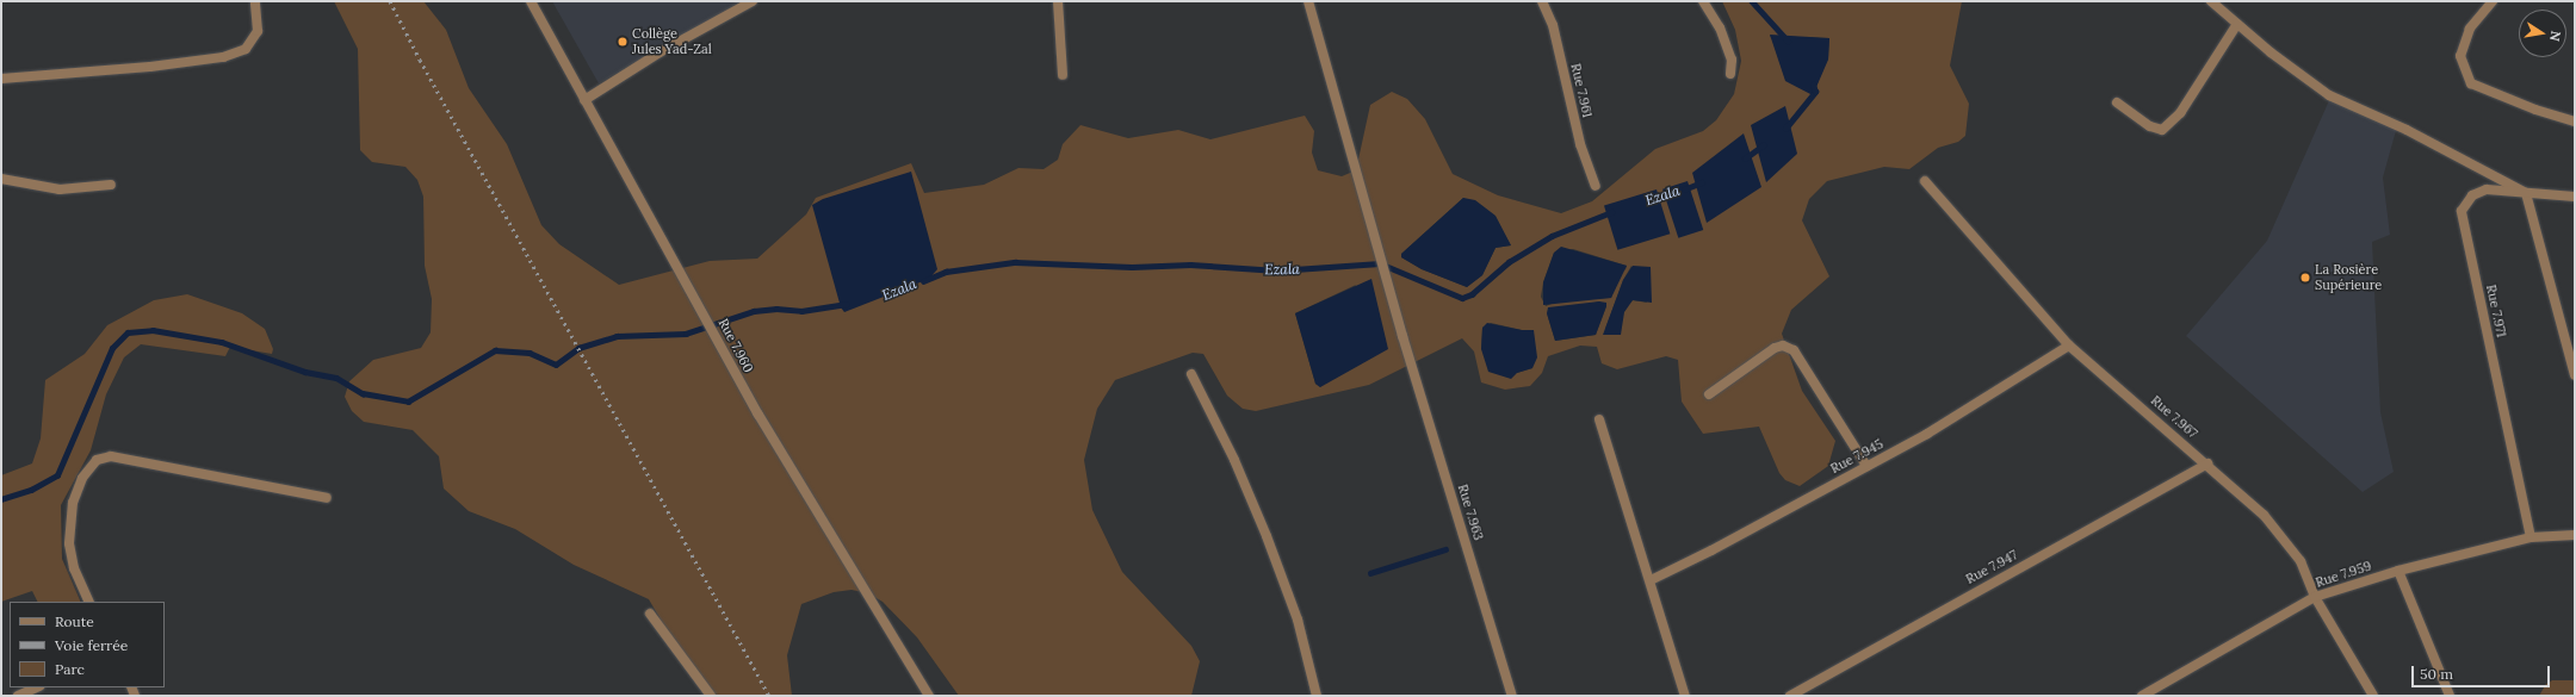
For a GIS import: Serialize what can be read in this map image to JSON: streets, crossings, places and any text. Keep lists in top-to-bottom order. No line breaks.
{"streets":{"street":["Rue 7.961","Rue 7.971","Rue 7.960","Rue 7.967","Rue 7.945","Rue 7.963","Rue 7.947","Rue 7.959"]},"crossings":[["Rue 7.971","Rue 7.959"],["Rue 7.967","Rue 7.945"],["Rue 7.967","Rue 7.947"],["Rue 7.967","Rue 7.959"]],"water":["Ezala"],"places":["Collège Jules Yad-Zal","La Rosière Supérieure"],"legend":["Route","Voie ferrée","Parc"],"scale_bar":"50 m","north":"right"}
